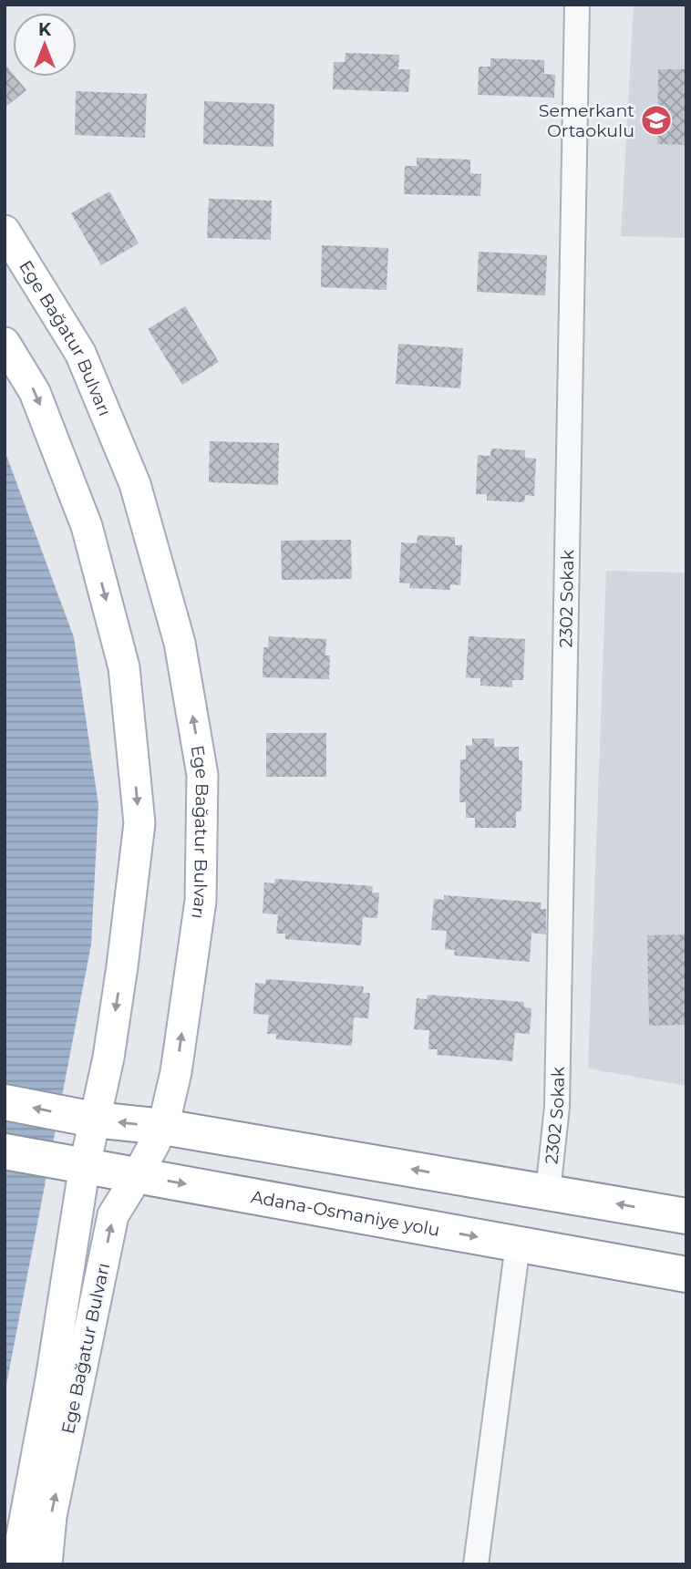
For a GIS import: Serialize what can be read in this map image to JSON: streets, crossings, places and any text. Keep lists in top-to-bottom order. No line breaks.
{"streets":{"highway":["Adana-Osmaniye yolu"],"main road":["Ege Bağatur Bulvarı"],"street":["2302 Sokak"]},"crossings":[["Ege Bağatur Bulvarı","Adana-Osmaniye yolu"]],"places":{"school or university":["Semerkant Ortaokulu"]},"north":"top"}
